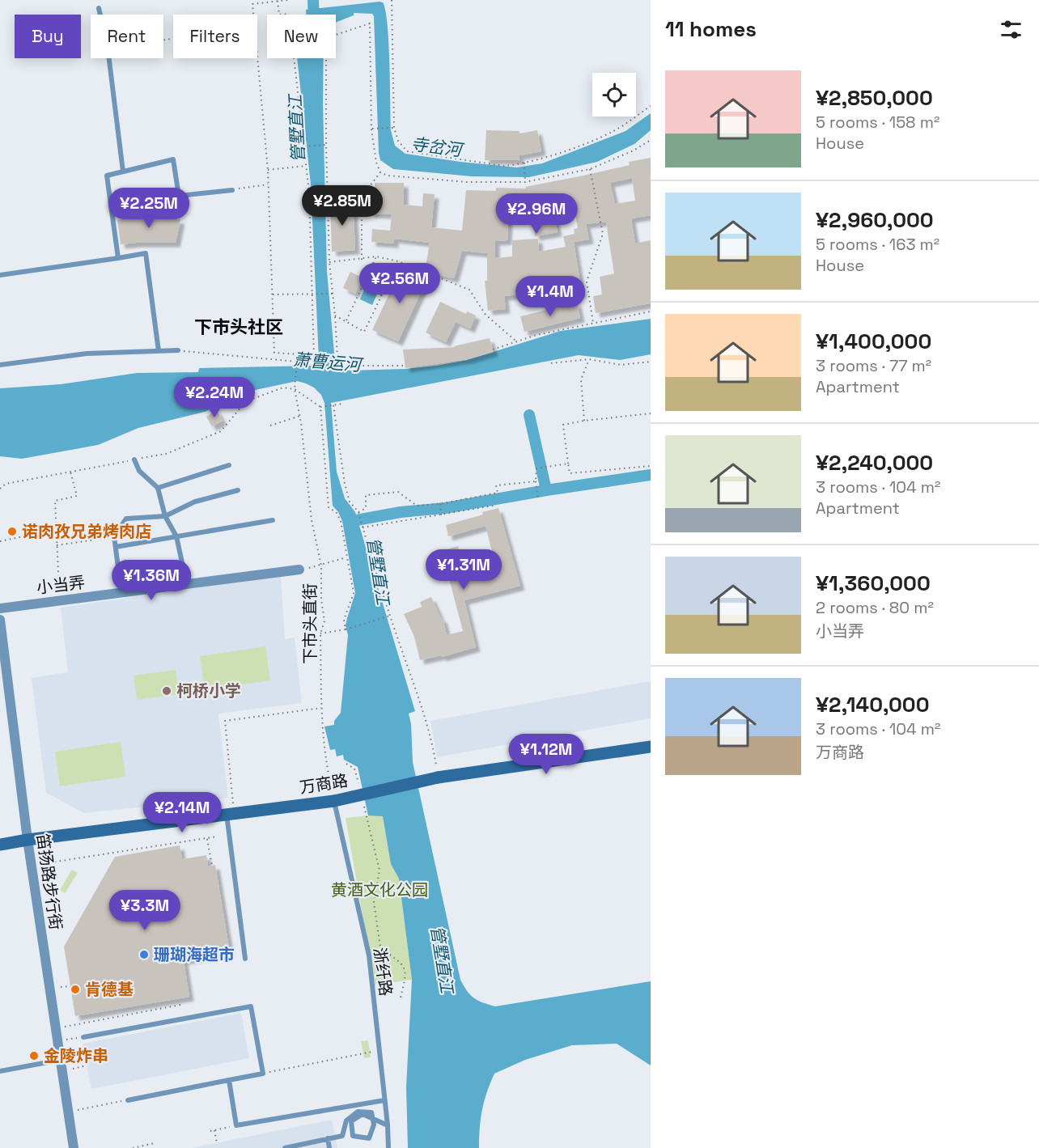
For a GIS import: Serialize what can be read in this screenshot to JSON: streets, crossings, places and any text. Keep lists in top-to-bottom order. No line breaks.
{"streets":{"street":["小当弄","万商路","笛扬路步行街"],"lane":["浙纤路"],"path":["下市头直街"]},"crossings":[["下市头直街","万商路"],["下市头直街","浙纤路"],["万商路","笛扬路步行街"],["万商路","浙纤路"]],"districts":["下市头社区"],"water":["管墅直江","寺岔河","萧曹运河"],"parks":["黄酒文化公园"],"places":["诺肉孜兄弟烤肉店","柯桥小学","珊瑚海超市","肯德基","金陵炸串"],"page":{"heading":"11 homes","chip":["Buy","Rent","Filters","New"],"list":[{"name":"¥2,850,000","note":"5 rooms · 158 m² · House"},{"name":"¥2,960,000","note":"5 rooms · 163 m² · House"},{"name":"¥1,400,000","note":"3 rooms · 77 m² · Apartment"},{"name":"¥2,240,000","note":"3 rooms · 104 m² · Apartment"},{"name":"¥1,360,000","note":"2 rooms · 80 m² · 小当弄"},{"name":"¥2,140,000","note":"3 rooms · 104 m² · 万商路"}],"price":["¥2.85M","¥2.25M","¥2.96M","¥2.56M","¥1.4M","¥2.24M","¥1.31M","¥1.36M","¥1.12M","¥2.14M","¥3.3M"]}}
